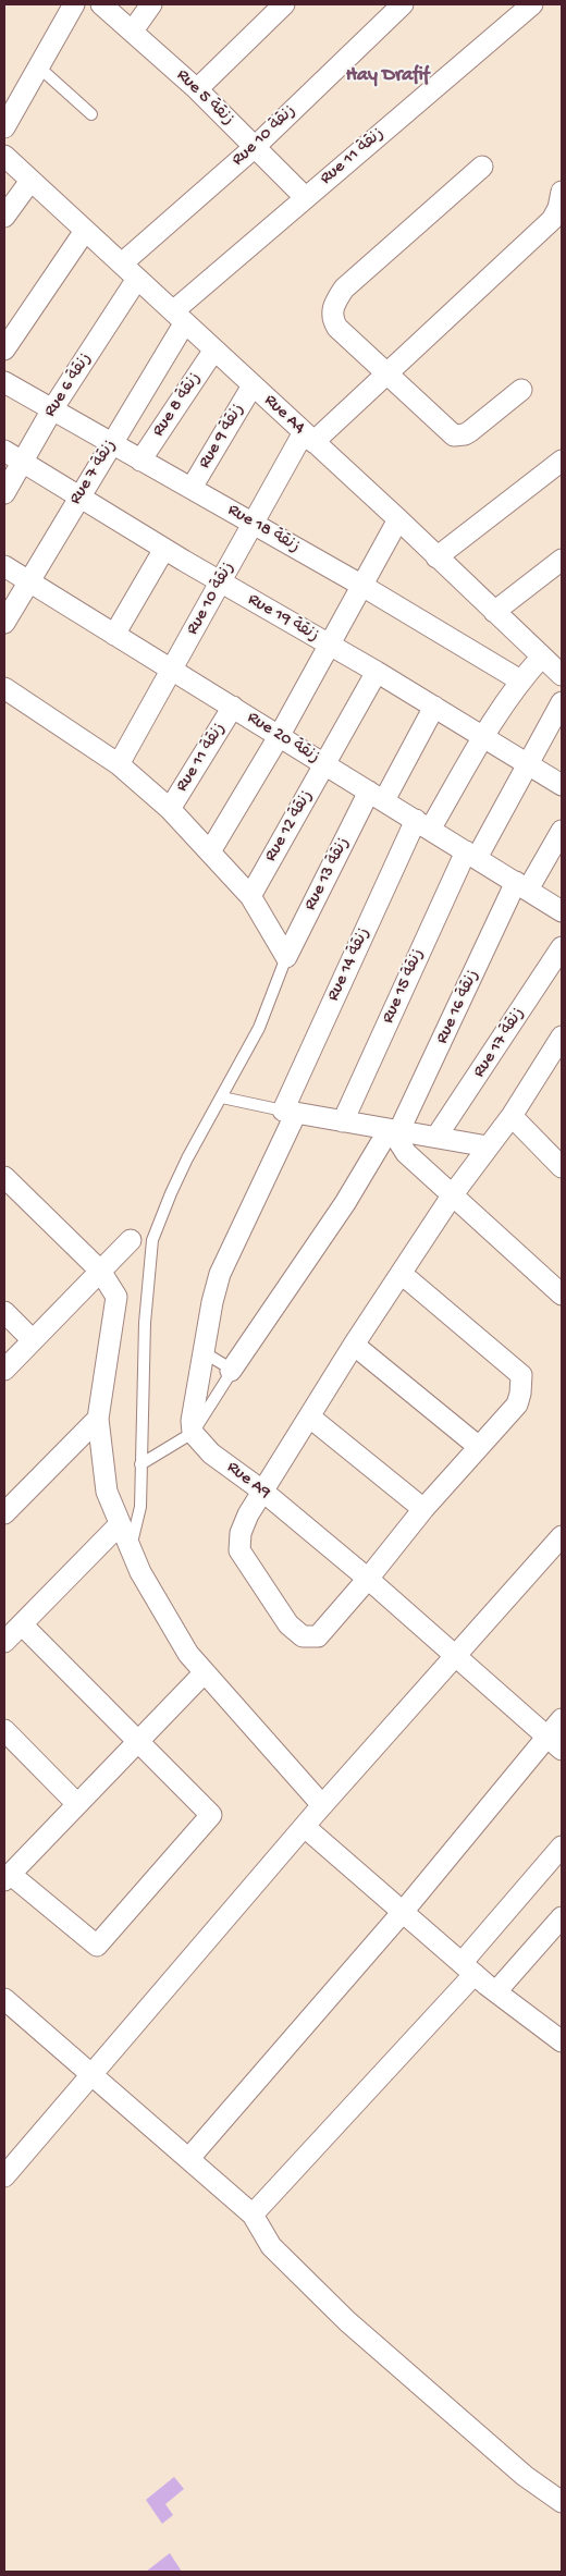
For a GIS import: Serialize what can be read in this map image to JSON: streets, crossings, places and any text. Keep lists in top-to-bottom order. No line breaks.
{"streets":{"street":["Rue 5 زنقة","Rue 10 زنقة","Rue 11 زنقة","Rue 6 زنقة","Rue 8 زنقة","Rue A4","Rue 9 زنقة","Rue 7 زنقة","Rue 18 زنقة","Rue 19 زنقة","Rue 20 زنقة","Rue 12 زنقة","Rue 13 زنقة","Rue 14 زنقة","Rue 15 زنقة","Rue 16 زنقة","Rue 17 زنقة","Rue A9"]},"crossings":[["Rue 5 زنقة","Rue 10 زنقة"],["Rue 5 زنقة","Rue 11 زنقة"],["Rue 10 زنقة","Rue A4"],["Rue 10 زنقة","Rue 18 زنقة"],["Rue 10 زنقة","Rue 19 زنقة"],["Rue 10 زنقة","Rue 20 زنقة"],["Rue 11 زنقة","Rue A4"],["Rue 11 زنقة","Rue 7 زنقة"],["Rue 11 زنقة","Rue 20 زنقة"],["Rue 6 زنقة","Rue A4"],["Rue 6 زنقة","Rue 18 زنقة"],["Rue 6 زنقة","Rue 19 زنقة"],["Rue 8 زنقة","Rue A4"],["Rue 8 زنقة","Rue 18 زنقة"],["Rue A4","Rue 9 زنقة"],["Rue A4","Rue 7 زنقة"],["Rue A4","Rue 14 زنقة"],["Rue 9 زنقة","Rue 18 زنقة"],["Rue 7 زنقة","Rue 18 زنقة"],["Rue 7 زنقة","Rue 19 زنقة"],["Rue 7 زنقة","Rue 20 زنقة"],["Rue 18 زنقة","Rue 14 زنقة"],["Rue 19 زنقة","Rue 12 زنقة"],["Rue 19 زنقة","Rue 13 زنقة"],["Rue 19 زنقة","Rue 14 زنقة"],["Rue 19 زنقة","Rue 15 زنقة"],["Rue 20 زنقة","Rue 12 زنقة"],["Rue 20 زنقة","Rue 13 زنقة"],["Rue 20 زنقة","Rue 14 زنقة"],["Rue 20 زنقة","Rue 15 زنقة"],["Rue 20 زنقة","Rue 16 زنقة"]],"districts":["Hay Drafif"]}
